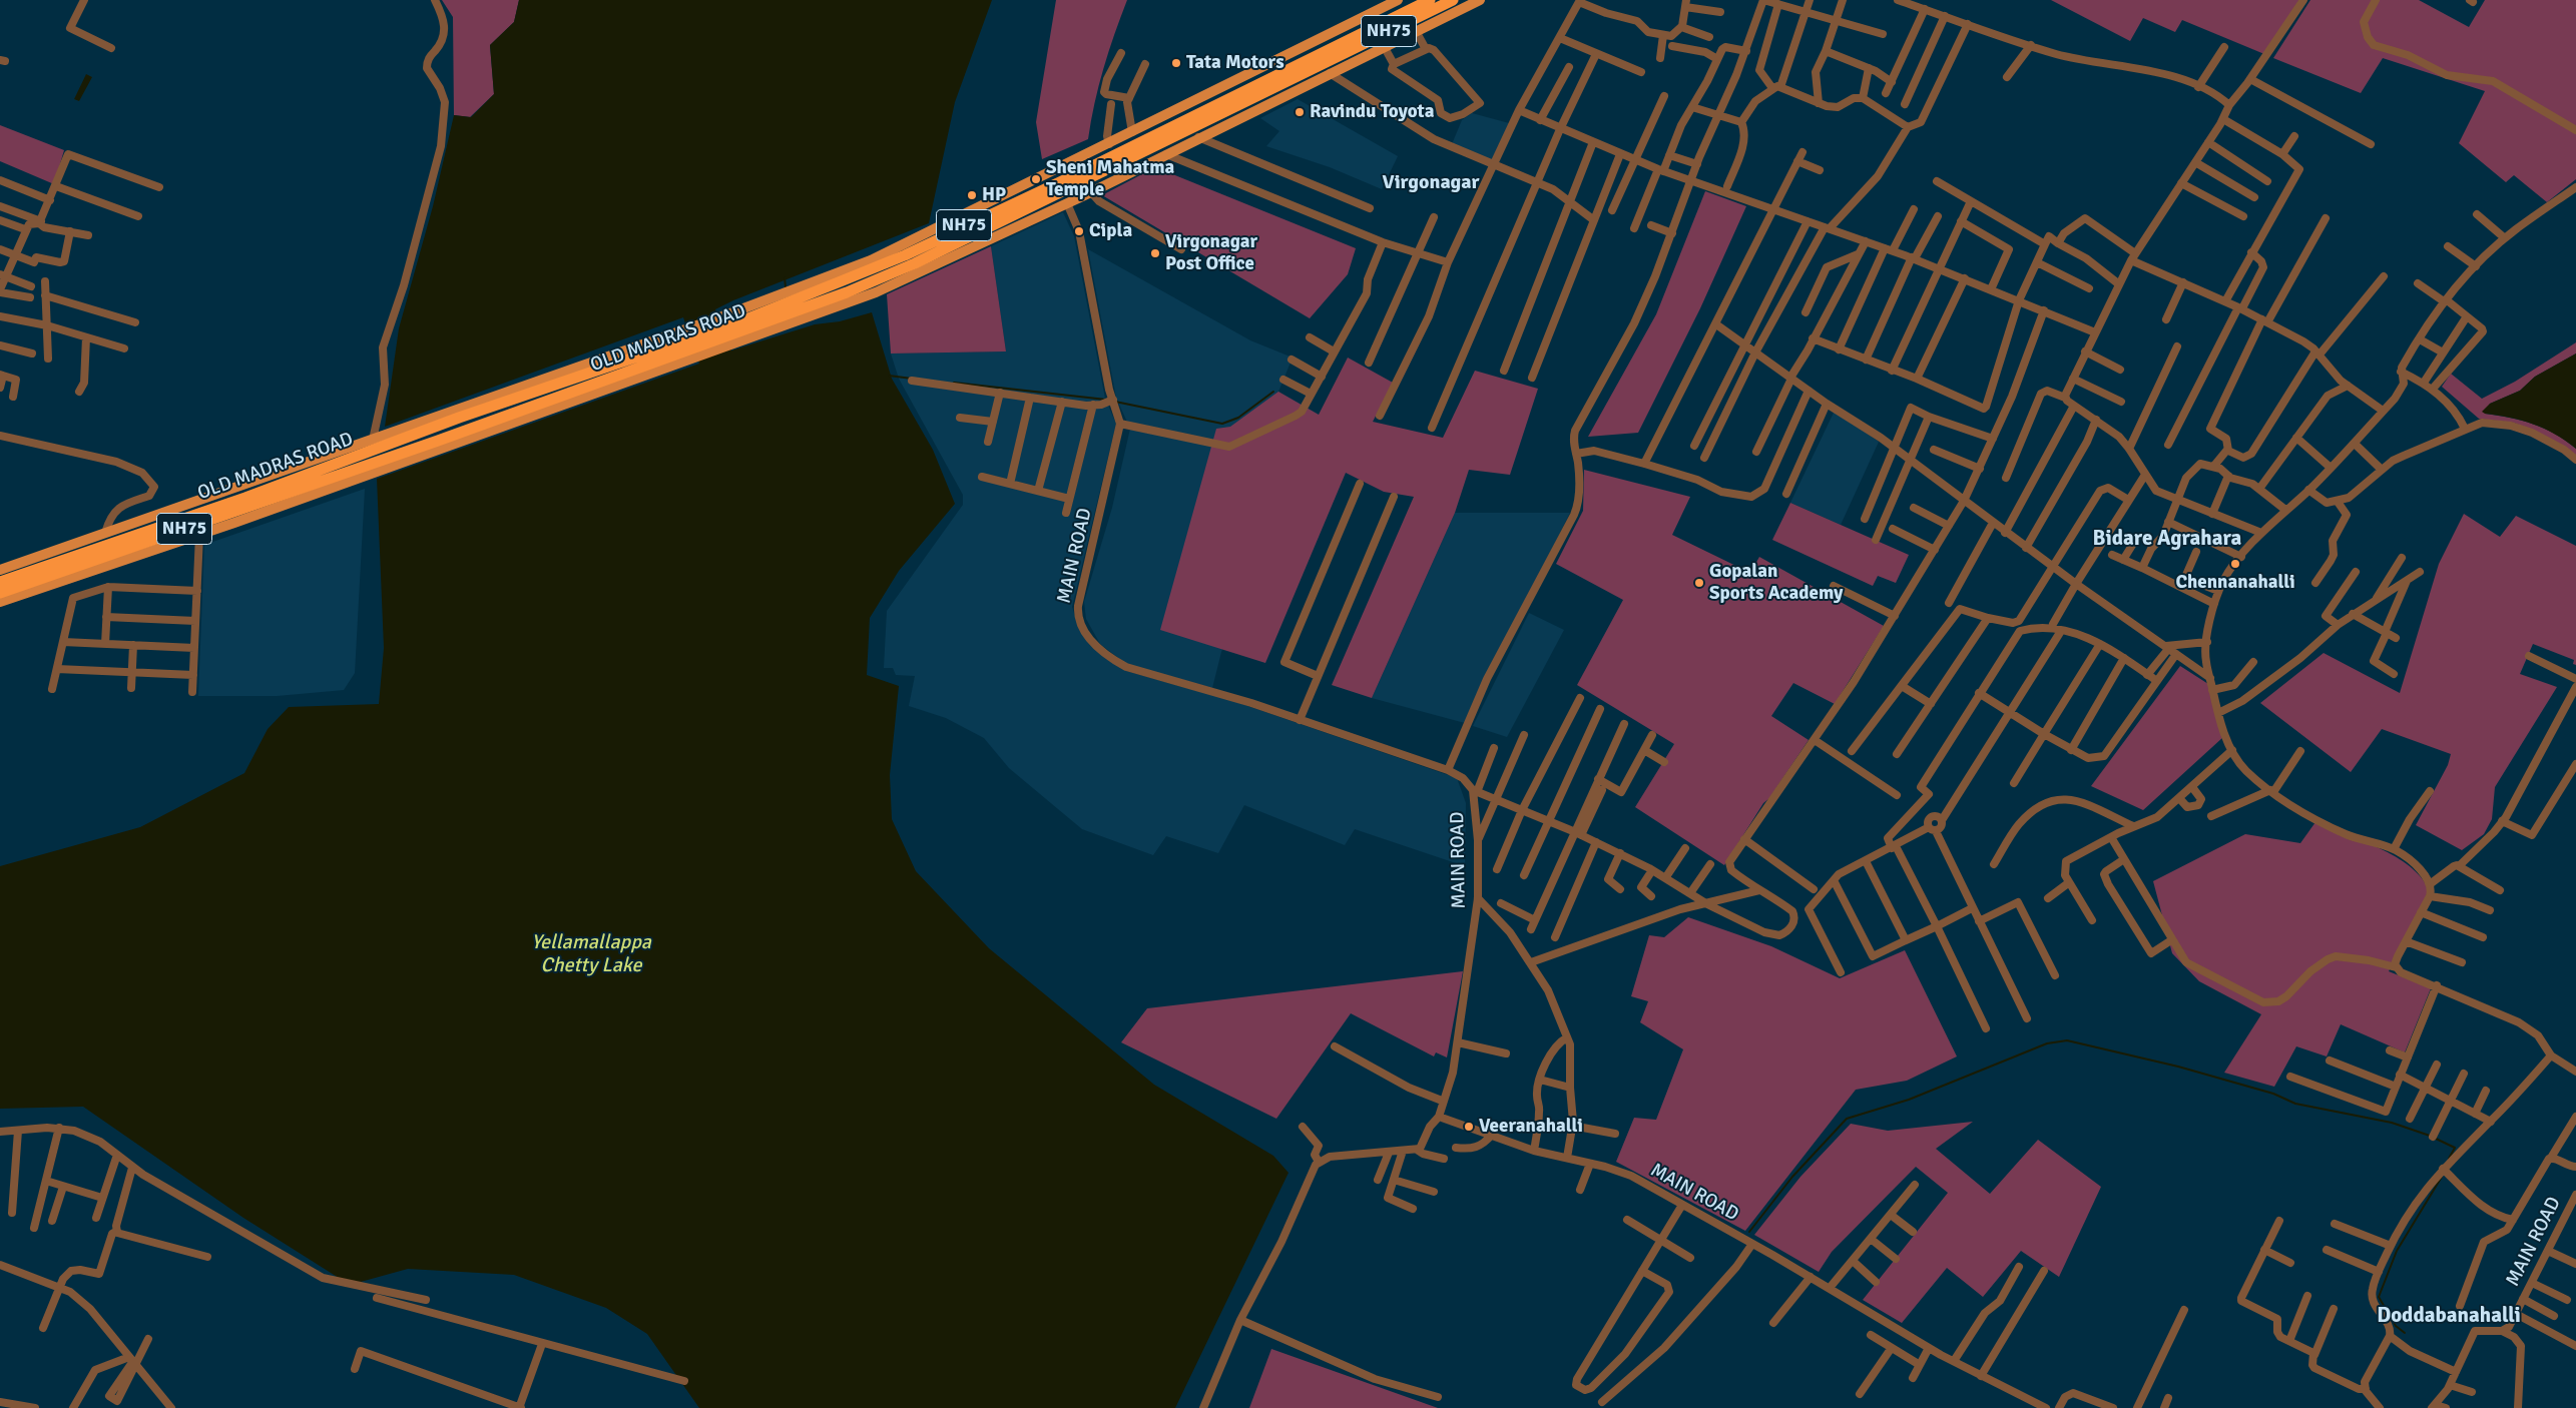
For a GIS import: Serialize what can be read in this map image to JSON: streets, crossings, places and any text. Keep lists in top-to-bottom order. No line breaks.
{"streets":{"highway":["NH75","OLD MADRAS ROAD"],"street":["MAIN ROAD"]},"crossings":[["NH75","OLD MADRAS ROAD"]],"districts":["Virgonagar","Bidare Agrahara","Doddabanahalli"],"water":["Yellamallappa Chetty Lake"],"places":["Tata Motors","Ravindu Toyota","Sheni Mahatma Temple","HP","Cipla","Virgonagar Post Office","Chennanahalli","Gopalan Sports Academy","Veeranahalli"]}
